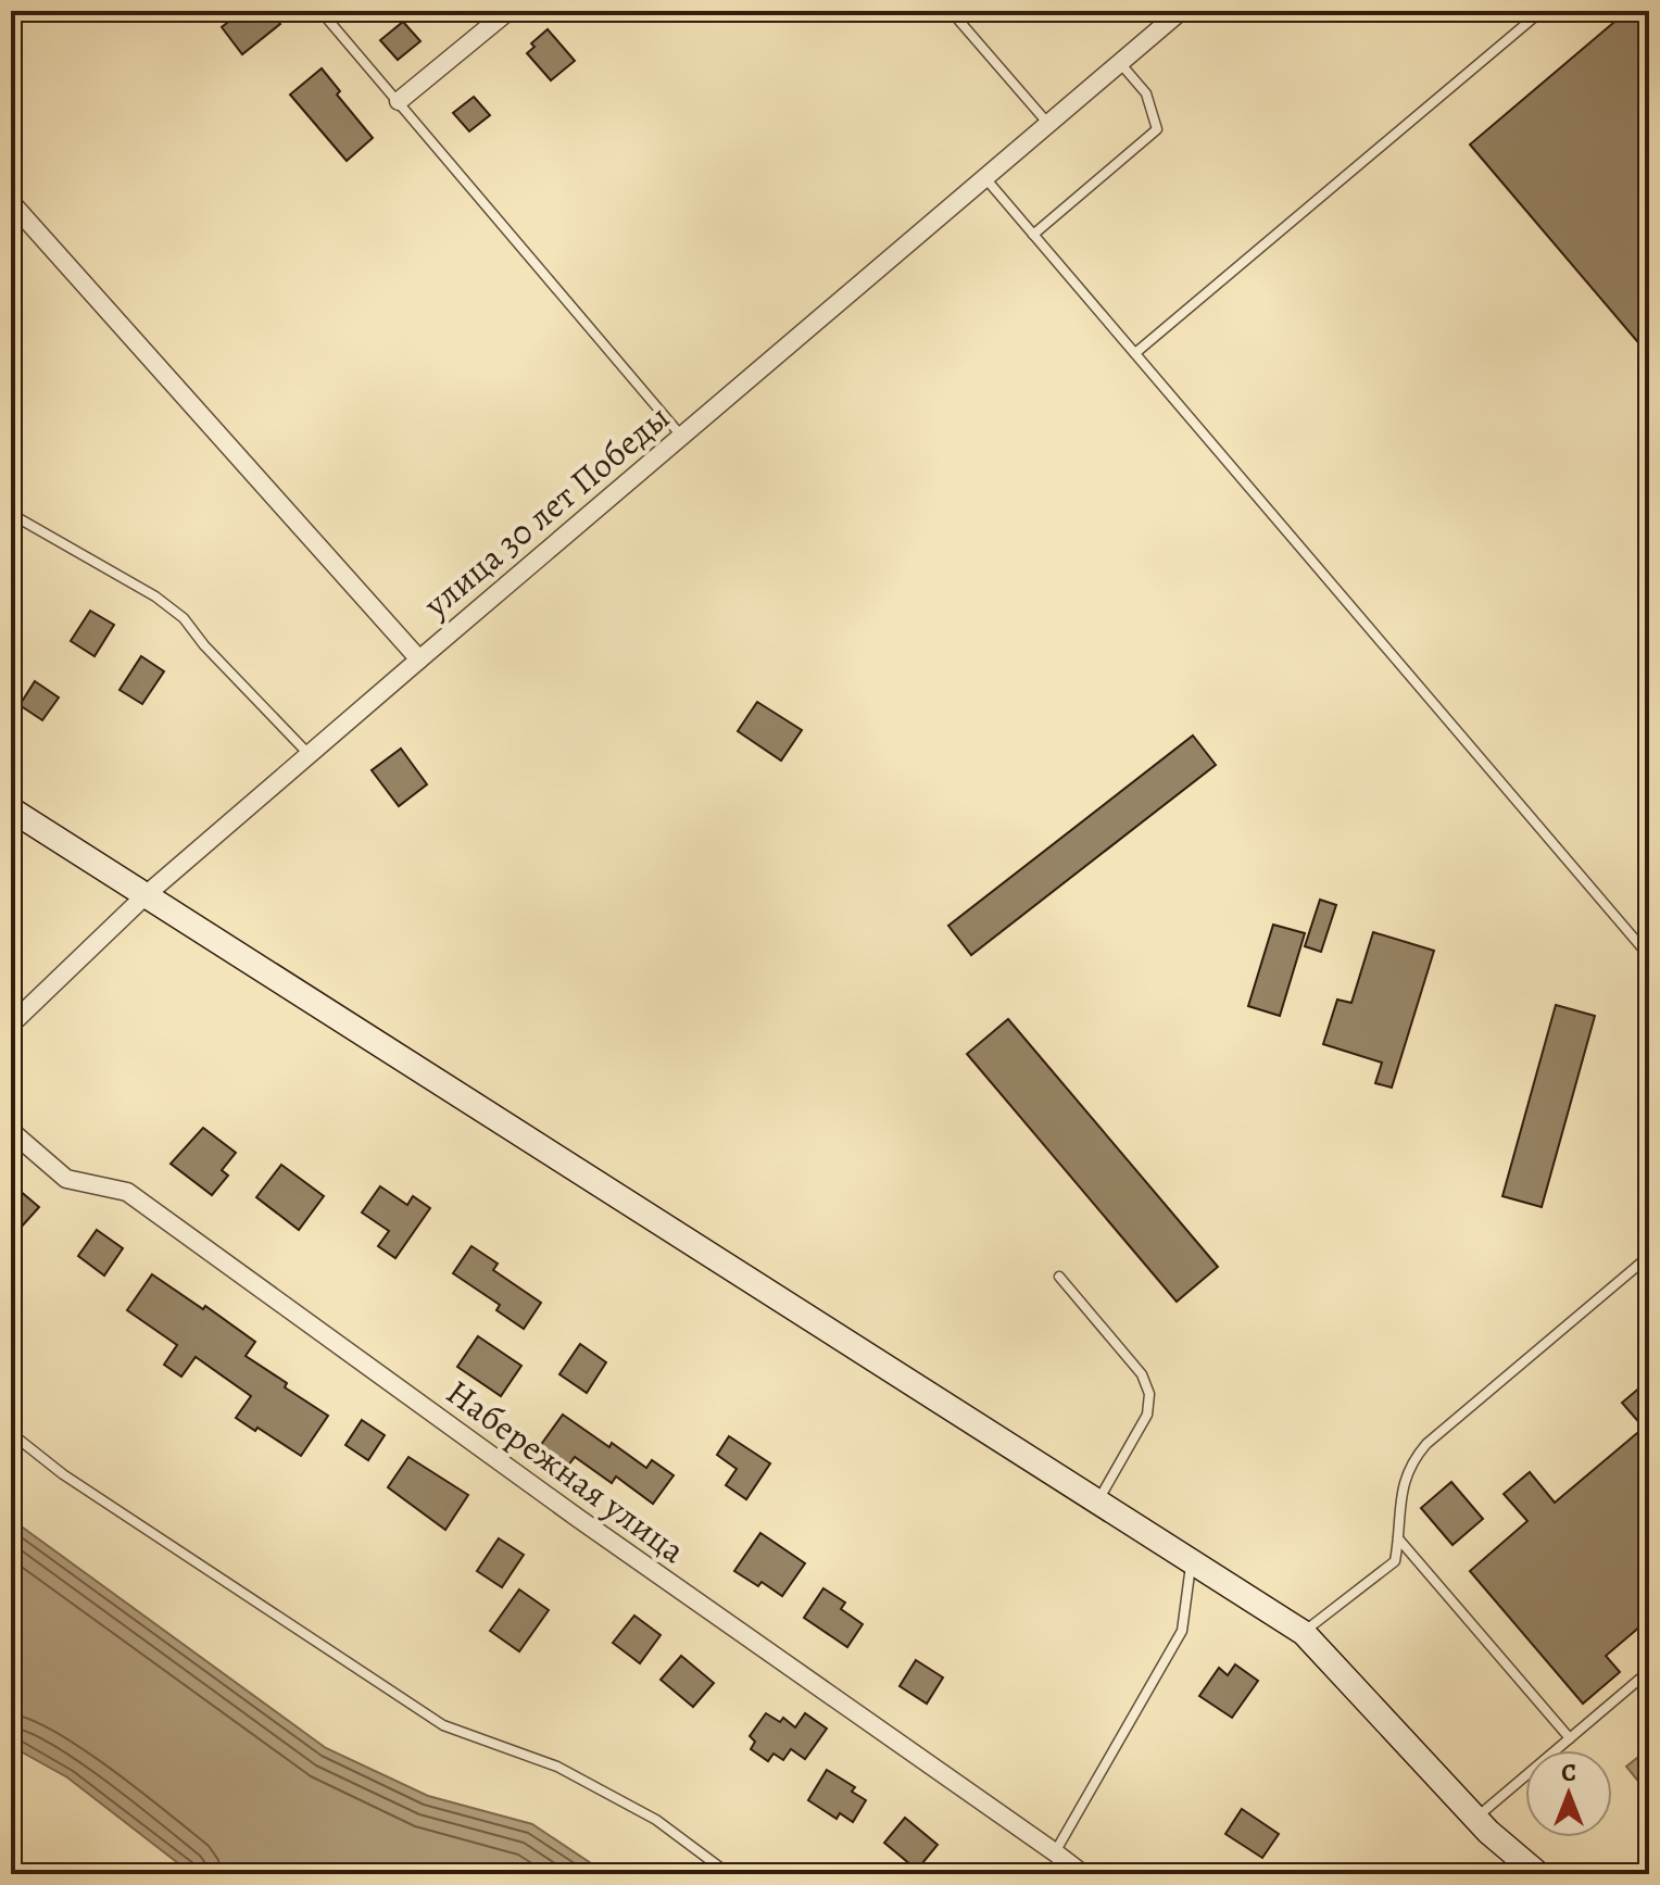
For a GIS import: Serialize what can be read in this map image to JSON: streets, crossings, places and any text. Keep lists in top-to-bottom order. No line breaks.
{"streets":{"street":["улица 30 лет Победы","Набережная улица"]},"north":"top"}
